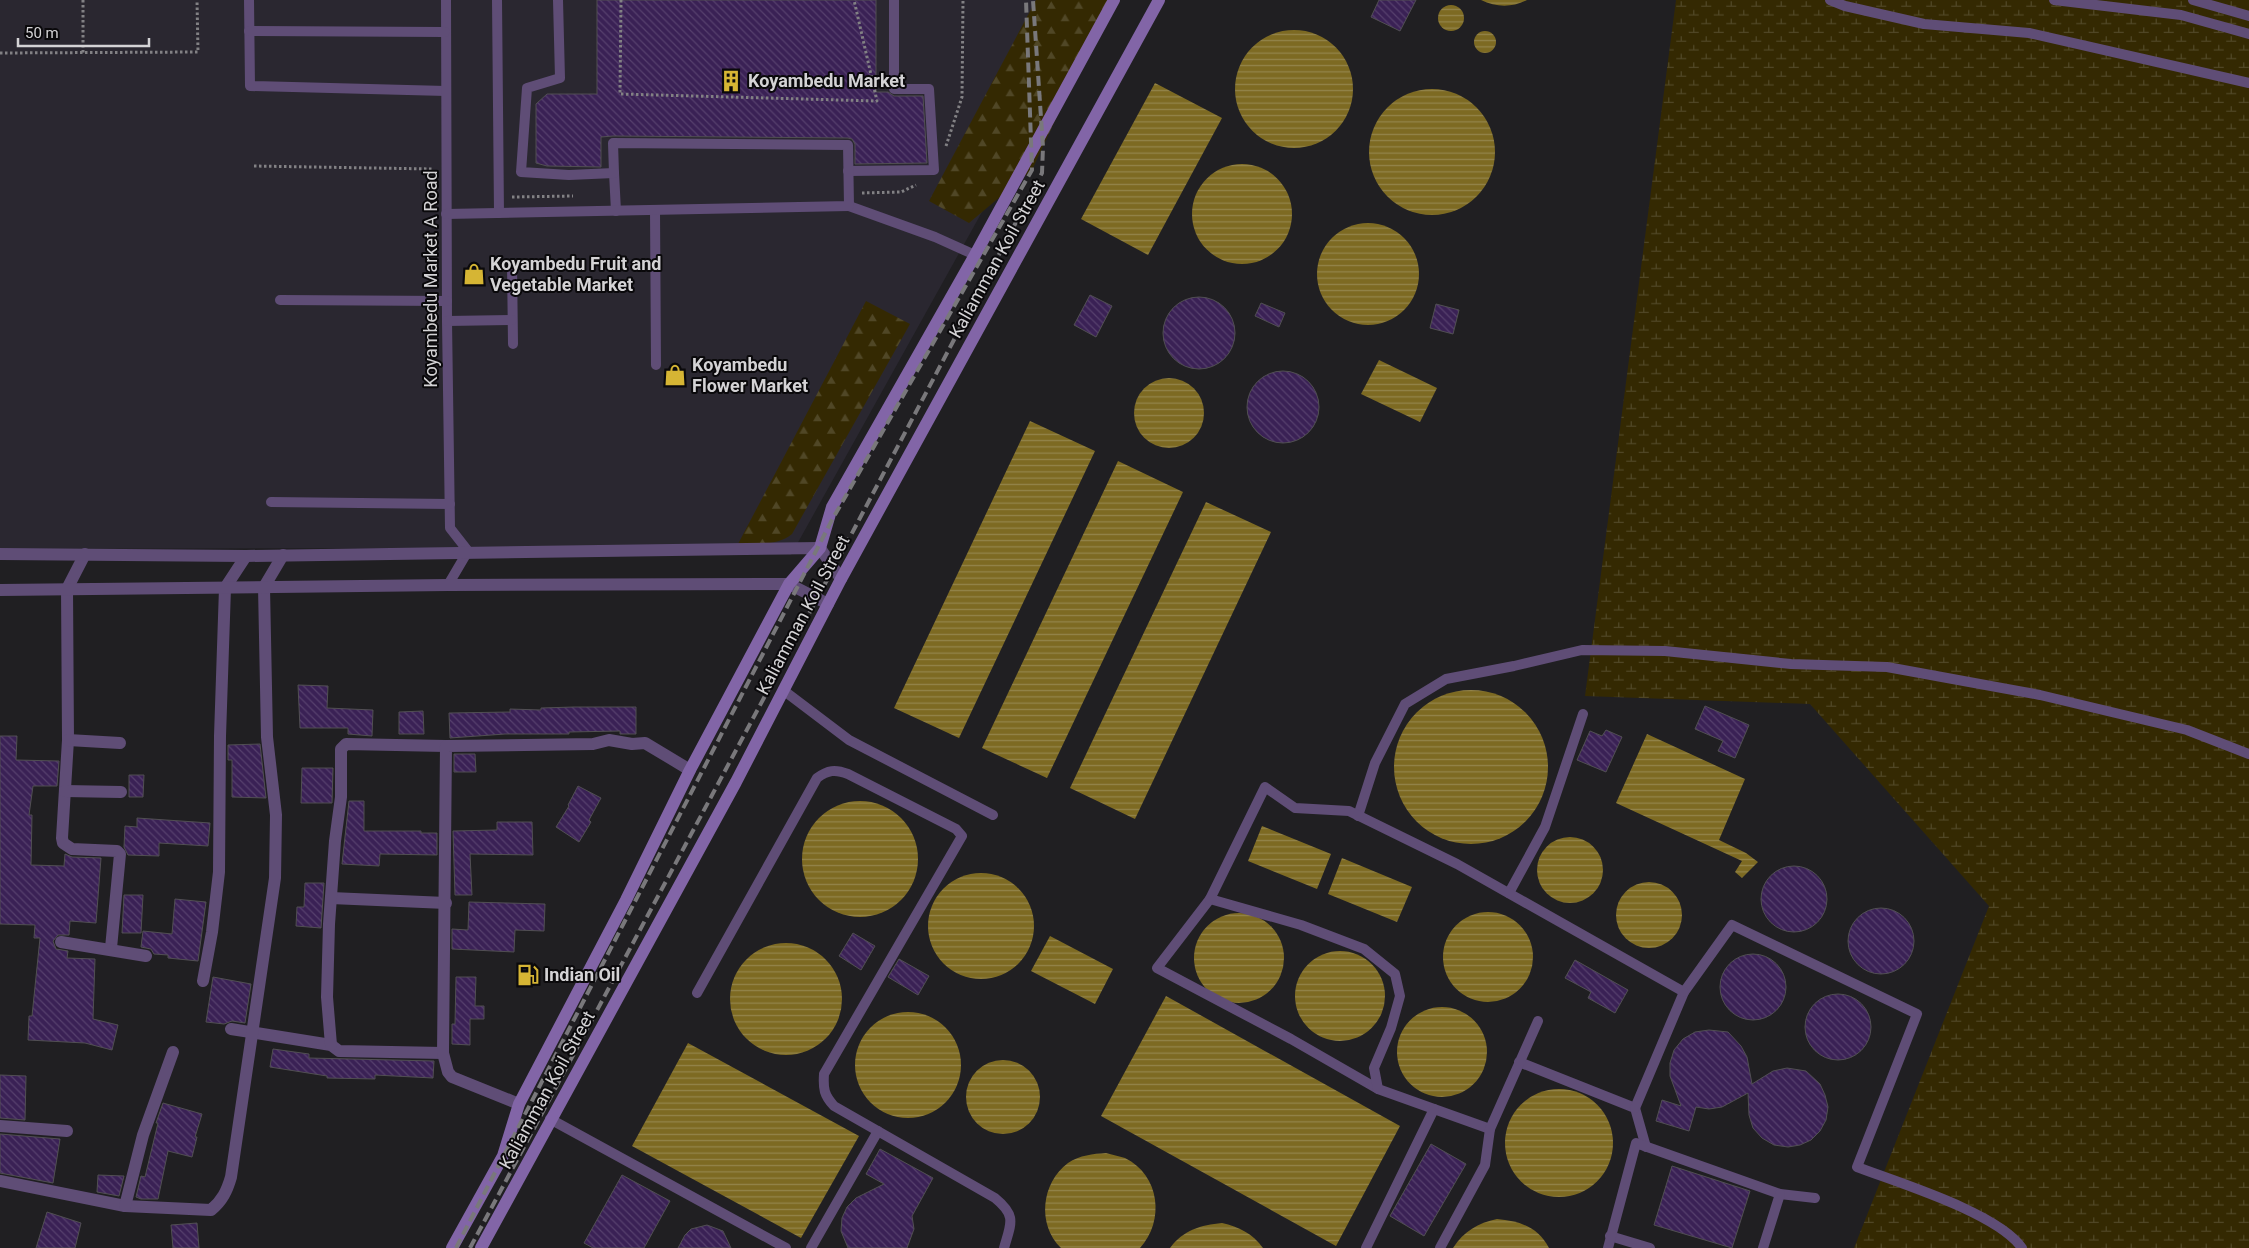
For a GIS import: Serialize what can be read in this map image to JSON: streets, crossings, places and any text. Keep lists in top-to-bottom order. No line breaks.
{"streets":{"main road":["Kaliamman Koil Street"],"lane":["Koyambedu Market A Road"]},"places":{"building":["Koyambedu Market"],"shop":["Koyambedu Fruit and Vegetable Market","Koyambedu Flower Market"],"fuel station":["Indian Oil"]},"scale_bar":"50 m"}
